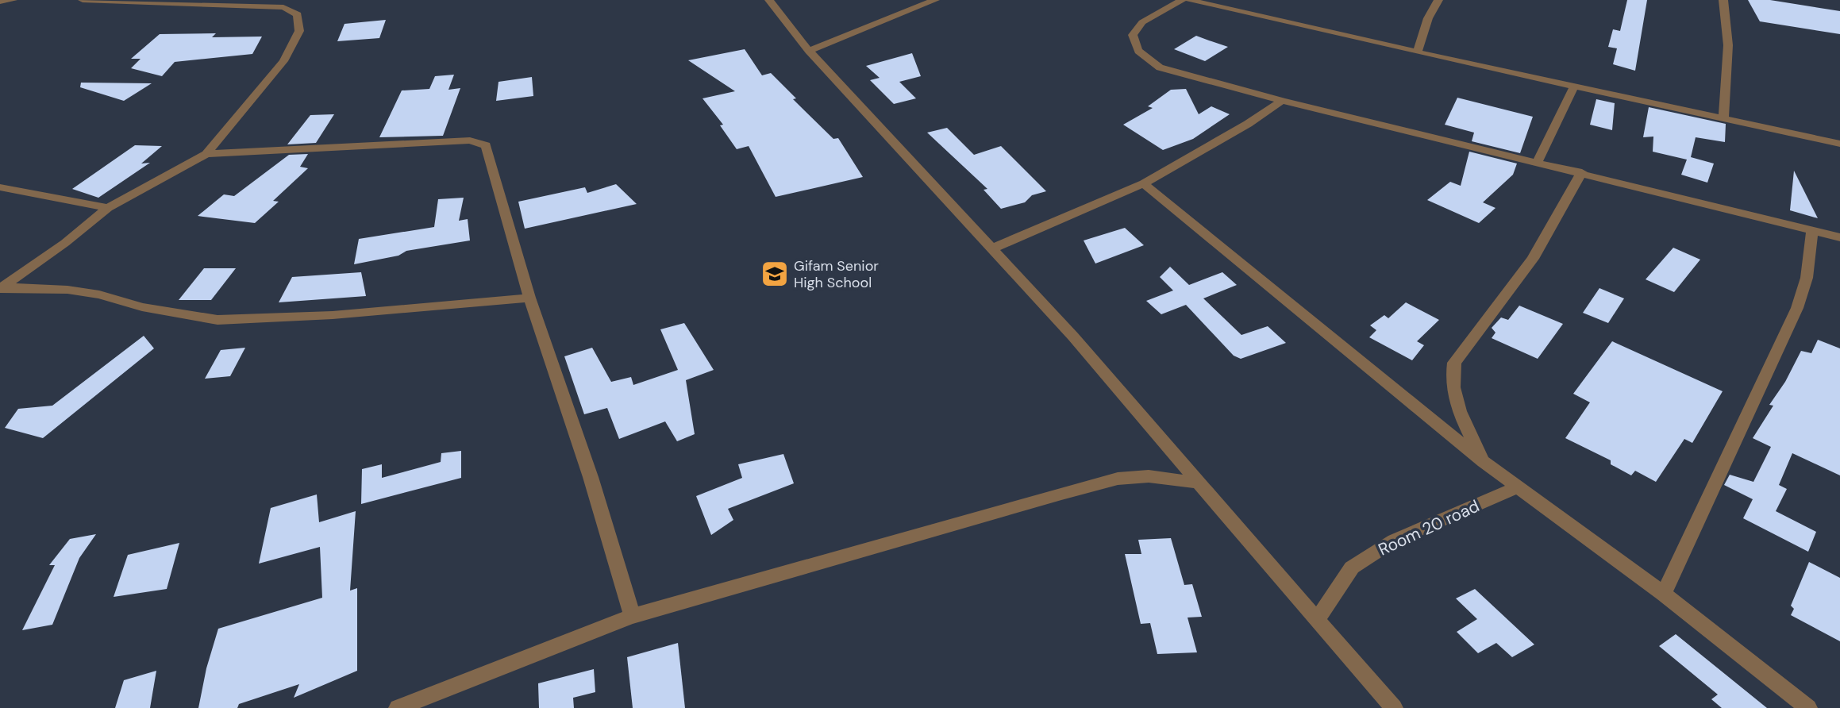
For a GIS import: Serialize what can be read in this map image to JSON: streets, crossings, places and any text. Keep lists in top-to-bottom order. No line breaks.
{"streets":{"street":["Room 20 road"]},"places":{"school or university":["Gifam Senior High School"]}}
